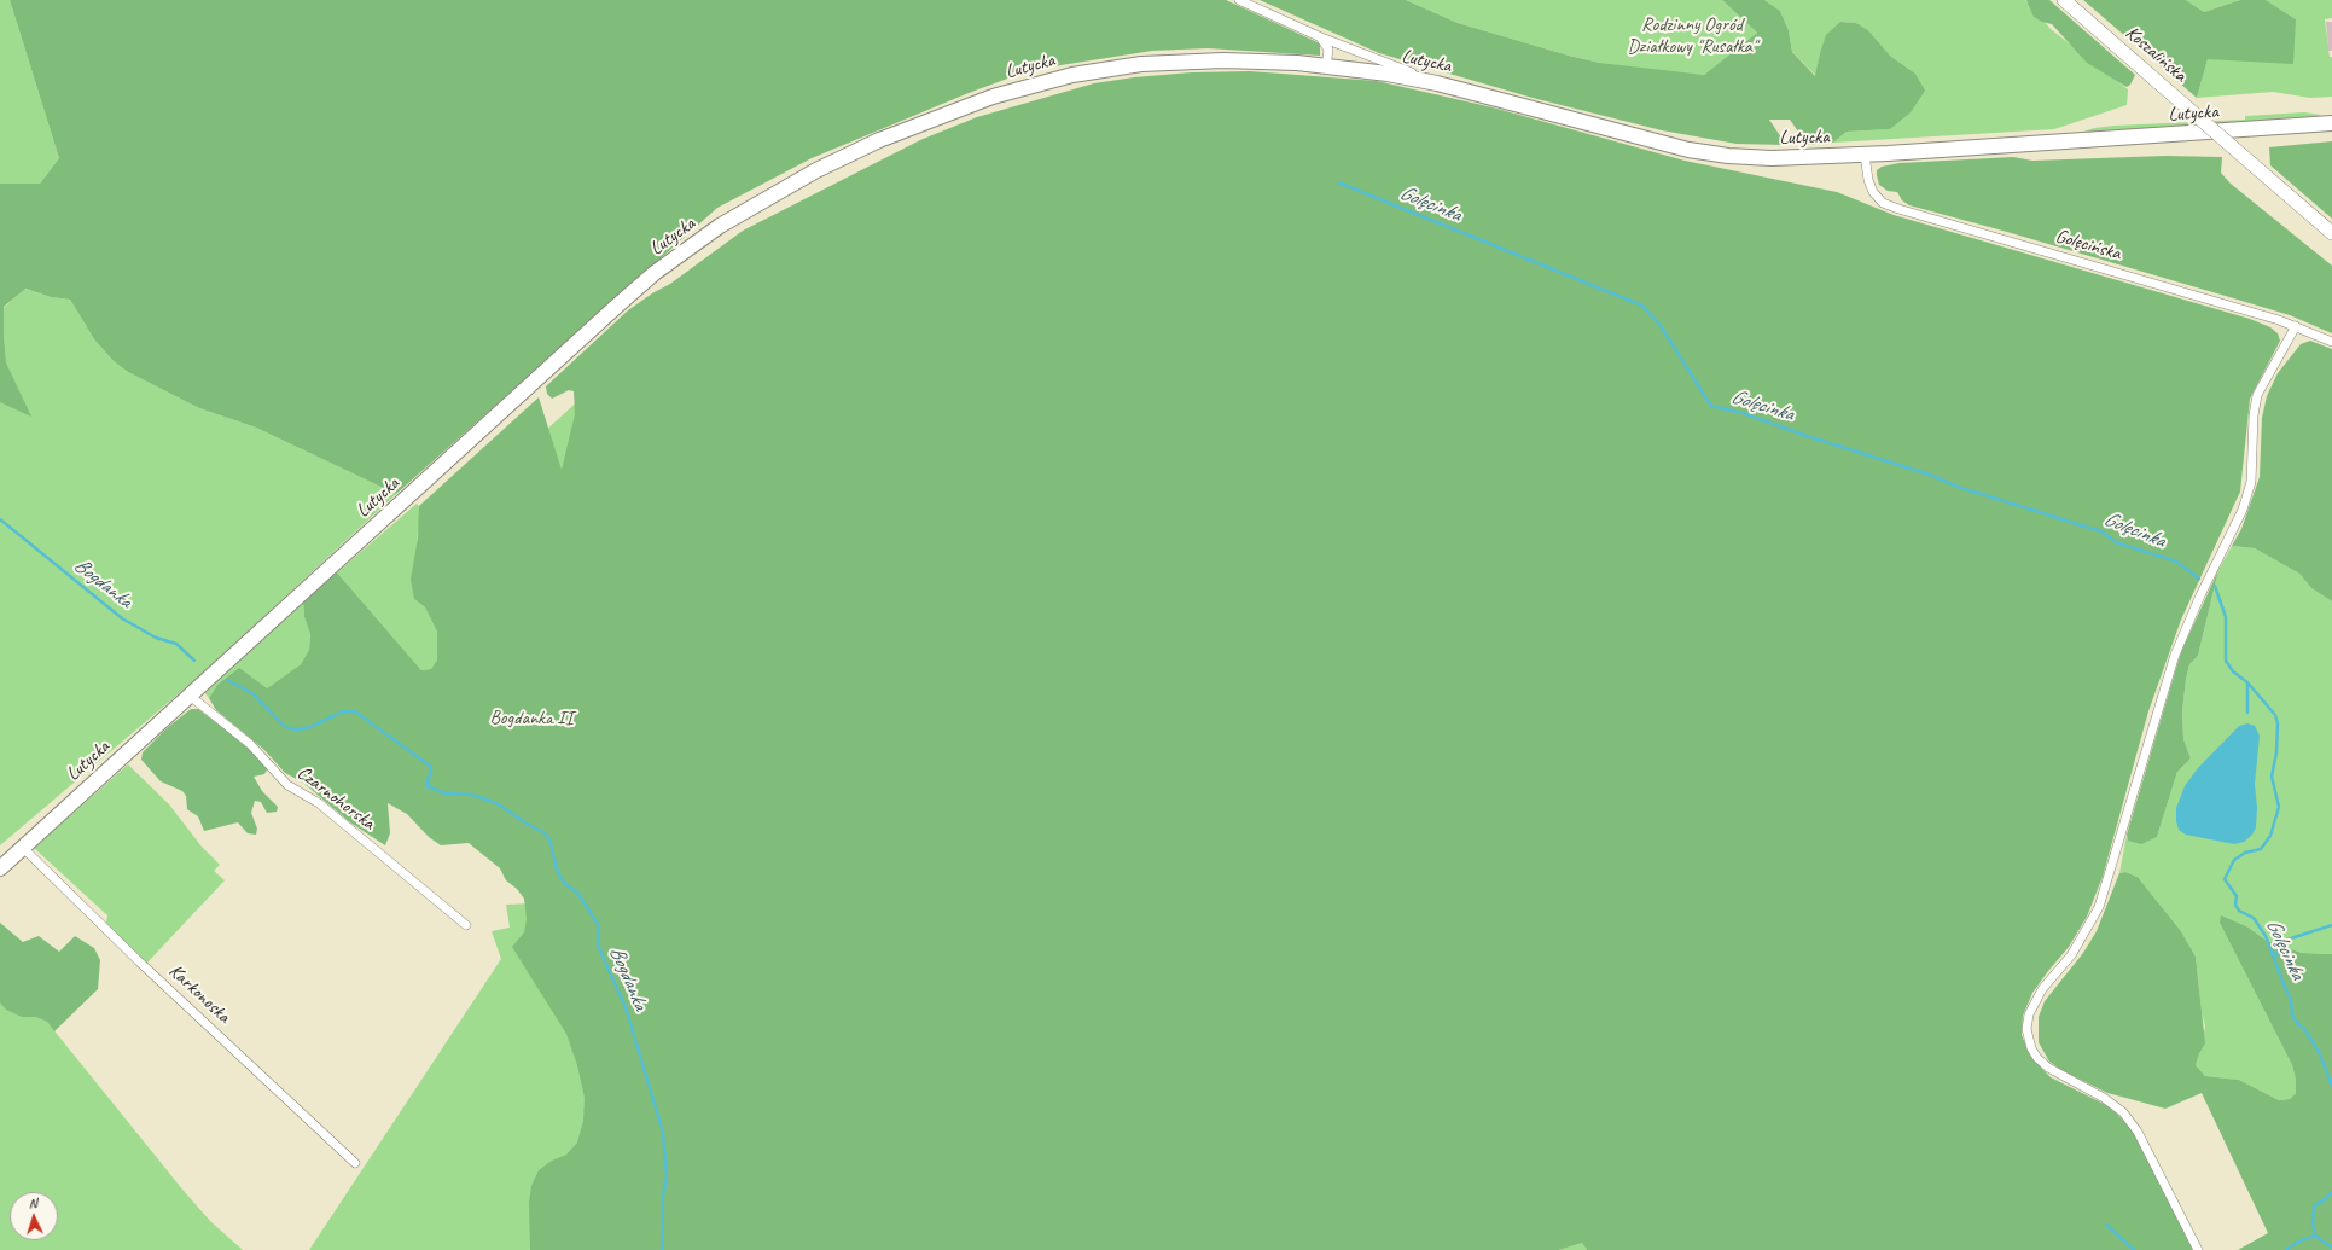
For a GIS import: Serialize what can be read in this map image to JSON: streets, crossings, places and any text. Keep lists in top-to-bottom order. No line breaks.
{"streets":{"main road":["Lutycka"],"street":["Koszalińska","Golęcińska","Czarnohorska","Karkonoska"]},"crossings":[["Lutycka","Golęcińska"],["Lutycka","Czarnohorska"],["Lutycka","Karkonoska"]],"water":["Golęcinka","Bogdanka"],"parks":["Rodzinny Ogród Działkowy \"Rusałka\"","Bogdanka II"],"north":"top"}
